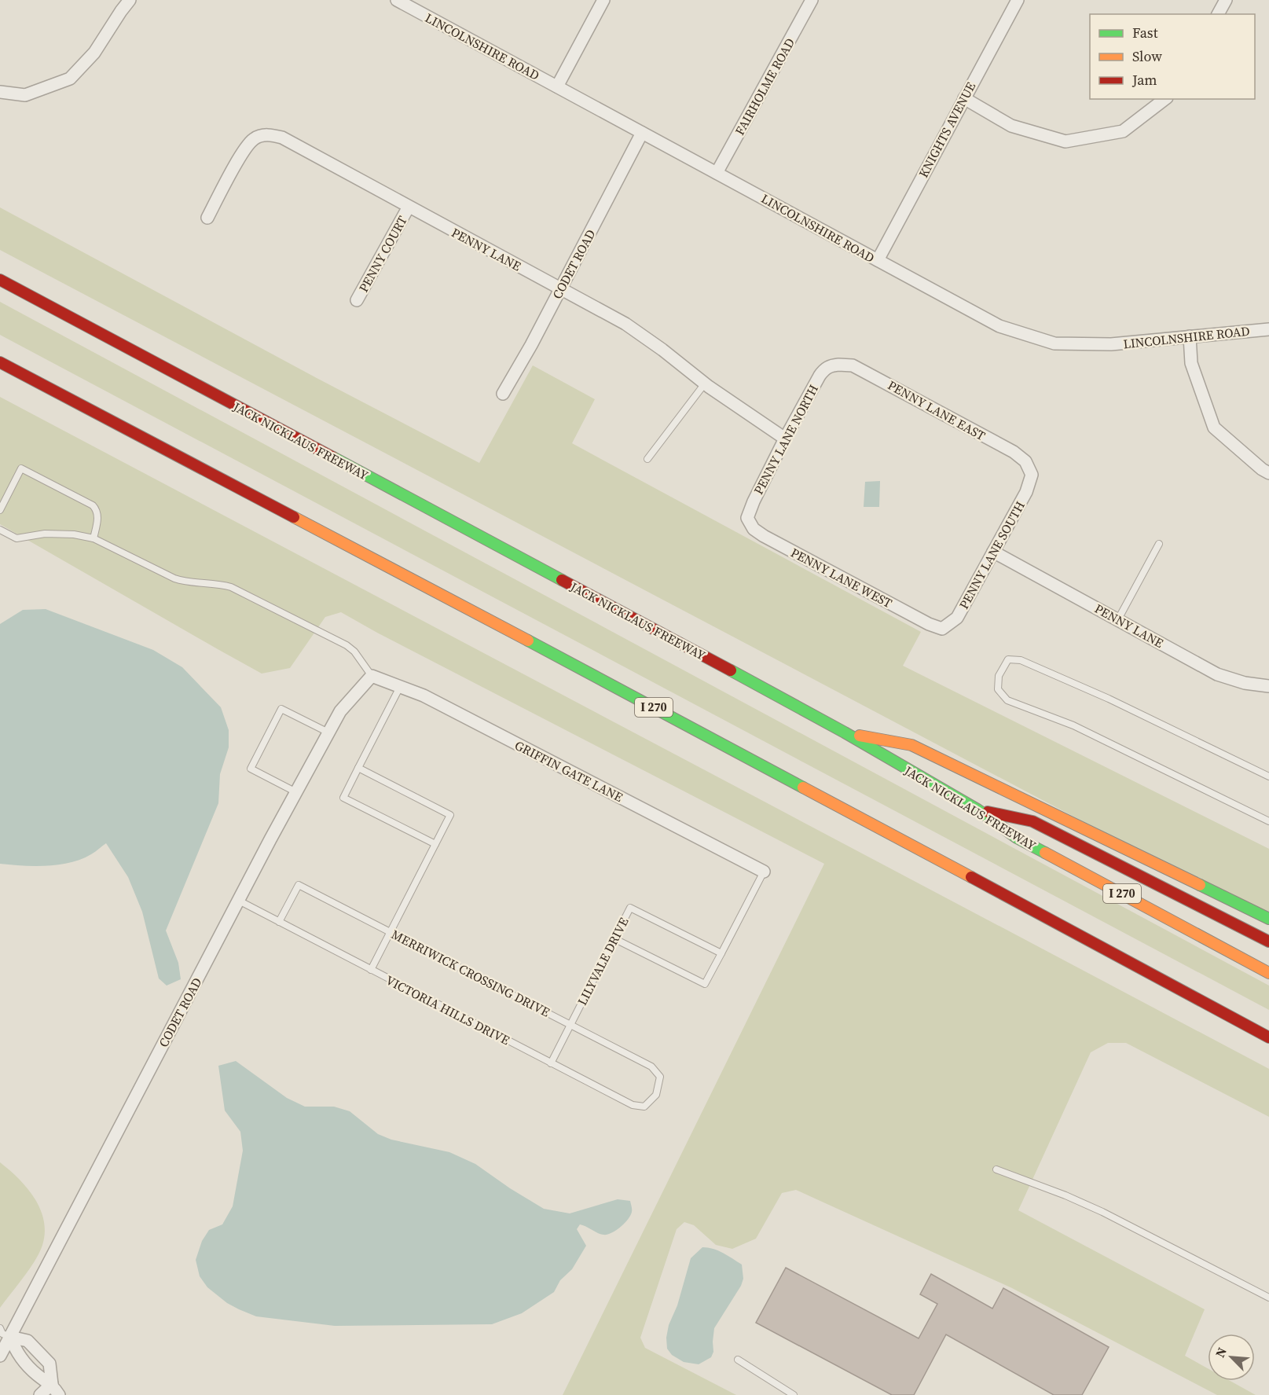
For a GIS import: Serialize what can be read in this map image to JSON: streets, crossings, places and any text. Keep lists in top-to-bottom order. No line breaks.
{"streets":{"highway":["JACK NICKLAUS FREEWAY","I 270"],"street":["LINCOLNSHIRE ROAD","FAIRHOLME ROAD","KNIGHTS AVENUE","PENNY LANE","PENNY COURT","CODET ROAD","PENNY LANE EAST","PENNY LANE NORTH","PENNY LANE SOUTH","PENNY LANE WEST","GRIFFIN GATE LANE"],"lane":["LILYVALE DRIVE","MERRIWICK CROSSING DRIVE","VICTORIA HILLS DRIVE"]},"crossings":[["LINCOLNSHIRE ROAD","FAIRHOLME ROAD"],["LINCOLNSHIRE ROAD","KNIGHTS AVENUE"],["LINCOLNSHIRE ROAD","CODET ROAD"],["PENNY LANE","PENNY COURT"],["PENNY LANE","CODET ROAD"],["PENNY LANE","PENNY LANE NORTH"],["PENNY LANE","PENNY LANE SOUTH"],["CODET ROAD","GRIFFIN GATE LANE"],["CODET ROAD","VICTORIA HILLS DRIVE"],["PENNY LANE EAST","PENNY LANE NORTH"],["PENNY LANE EAST","PENNY LANE SOUTH"],["PENNY LANE NORTH","PENNY LANE WEST"],["PENNY LANE SOUTH","PENNY LANE WEST"],["LILYVALE DRIVE","MERRIWICK CROSSING DRIVE"],["LILYVALE DRIVE","VICTORIA HILLS DRIVE"],["MERRIWICK CROSSING DRIVE","VICTORIA HILLS DRIVE"]],"legend":["Fast","Slow","Jam"],"north":"top left"}
